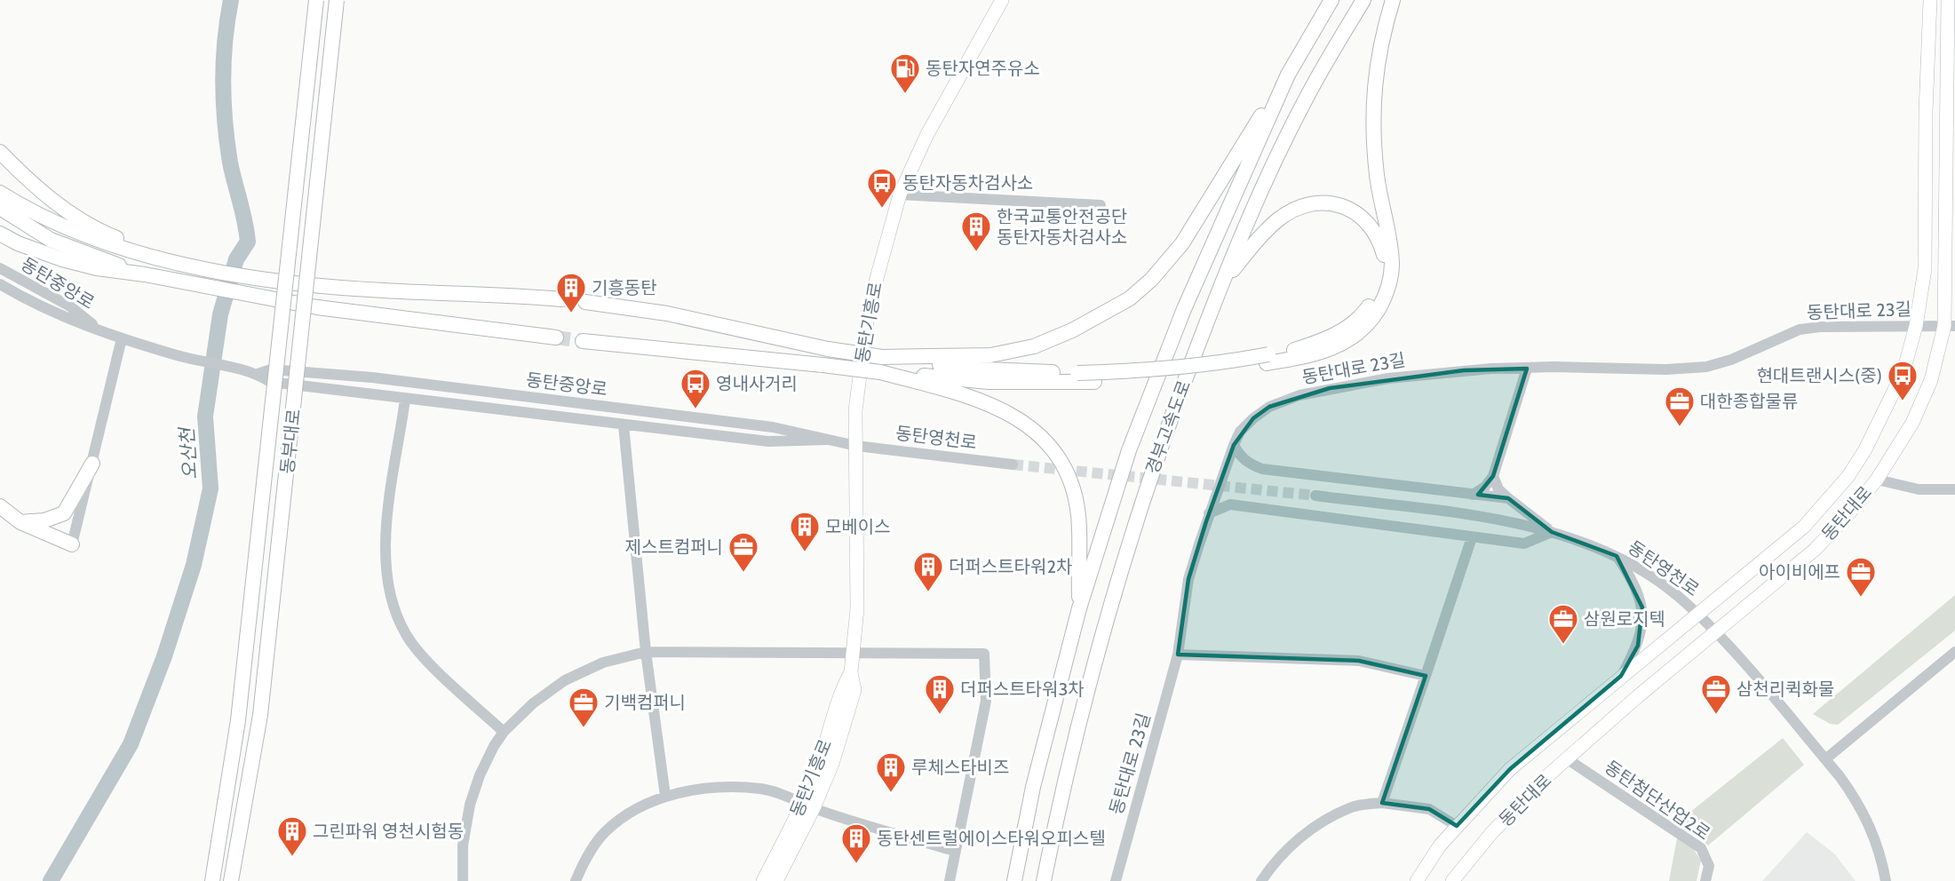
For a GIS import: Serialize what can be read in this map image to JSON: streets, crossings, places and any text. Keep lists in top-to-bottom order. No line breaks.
{"streets":{"highway":["경부고속도로","동부대로"],"main road":["동탄기흥로","동탄대로"],"street":["동탄중앙로","동탄대로 23길","동탄영천로","동탄첨단산업2로"]},"crossings":[["동탄중앙로","동탄기흥로"],["동탄중앙로","동탄영천로"],["동탄대로 23길","동탄대로"],["동탄기흥로","동탄영천로"],["동탄영천로","동탄대로"],["동탄대로","동탄첨단산업2로"]],"water":["오산천"],"places":{"fuel station":["동탄자연주유소"],"bus stop":["동탄자동차검사소","현대트랜시스(중)","영내사거리"],"building":["한국교통안전공단 동탄자동차검사소","기흥동탄","모베이스","더퍼스트타워2차","더퍼스트타워3차","루체스타비즈","그린파워 영천시험동","동탄센트럴에이스타워오피스텔"],"office":["대한종합물류","제스트컴퍼니","아이비에프","삼원로지텍","삼천리퀵화물","기백컴퍼니"]}}
